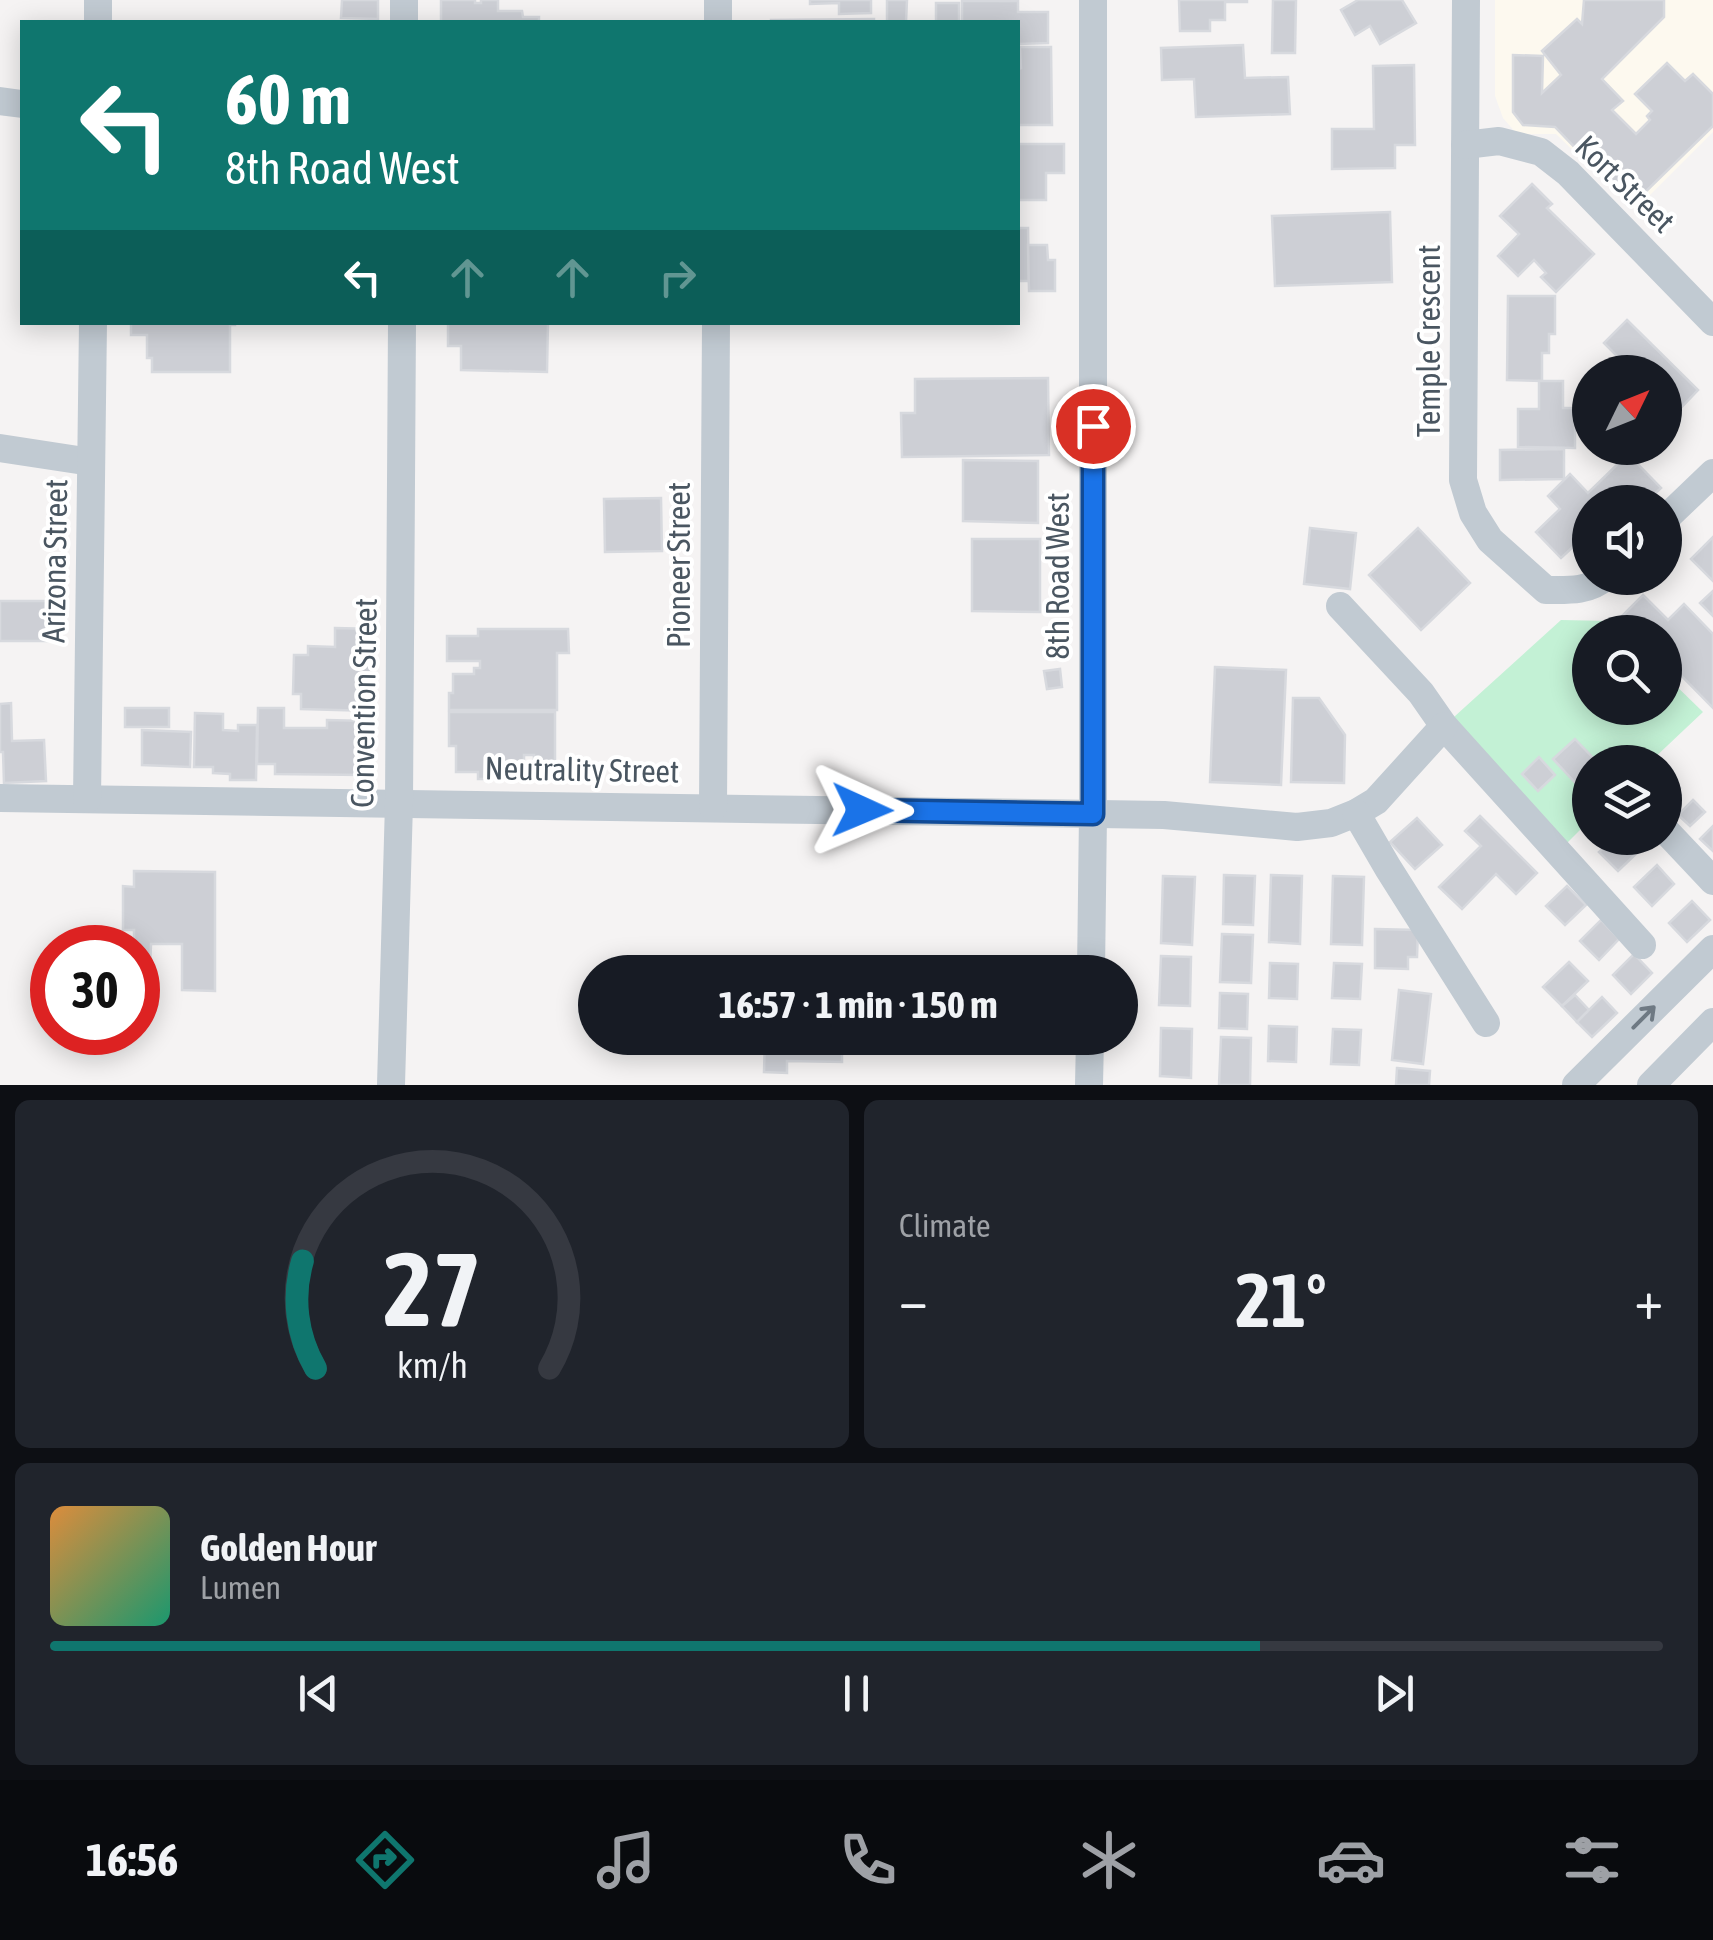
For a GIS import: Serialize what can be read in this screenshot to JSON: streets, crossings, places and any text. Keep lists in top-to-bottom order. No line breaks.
{"streets":{"street":["Kort Street","Temple Crescent","Arizona Street","Pioneer Street","8th Road West","Convention Street","Neutrality Street"]},"crossings":[["Kort Street","Temple Crescent"],["Arizona Street","Neutrality Street"],["Pioneer Street","Neutrality Street"],["8th Road West","Neutrality Street"],["Convention Street","Neutrality Street"]],"north":"top right","page":{"turn":["60 m","8th Road West"],"limit":"30","trip":"16:57 · 1 min · 150 m","tile":"Climate","heat":["−","21°","+"],"song":["Golden Hour","Lumen"],"tabs":"16:56","gauge":["27","km/h"]}}
